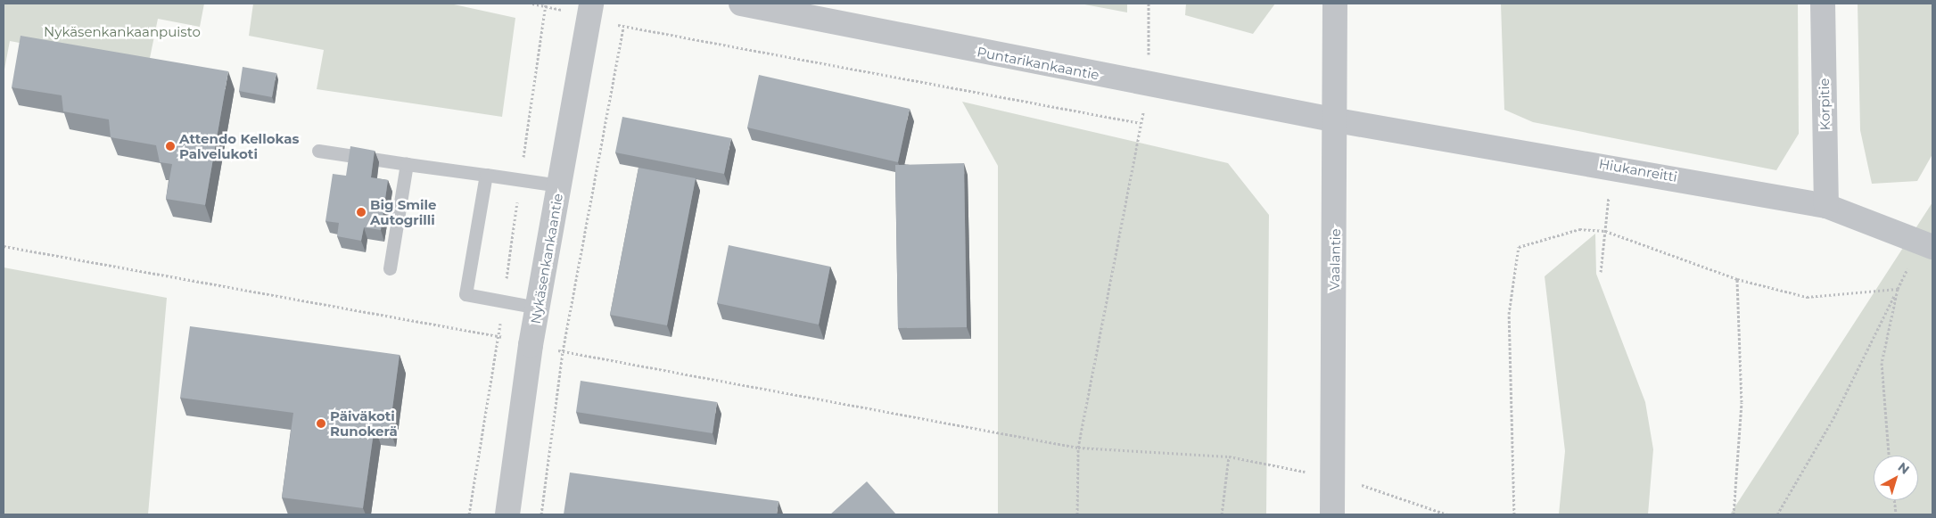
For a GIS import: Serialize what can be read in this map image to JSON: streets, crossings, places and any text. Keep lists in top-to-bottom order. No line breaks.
{"streets":{"street":["Puntarikankaantie","Korpitie","Hiukanreitti","Nykäsenkankaantie","Vaalantie"]},"crossings":[["Puntarikankaantie","Hiukanreitti"],["Puntarikankaantie","Vaalantie"],["Korpitie","Hiukanreitti"],["Hiukanreitti","Vaalantie"]],"parks":["Nykäsenkankaanpuisto"],"places":["Attendo Kellokas Palvelukoti","Big Smile Autogrilli","Päiväkoti Runokerä"],"north":"top right"}
